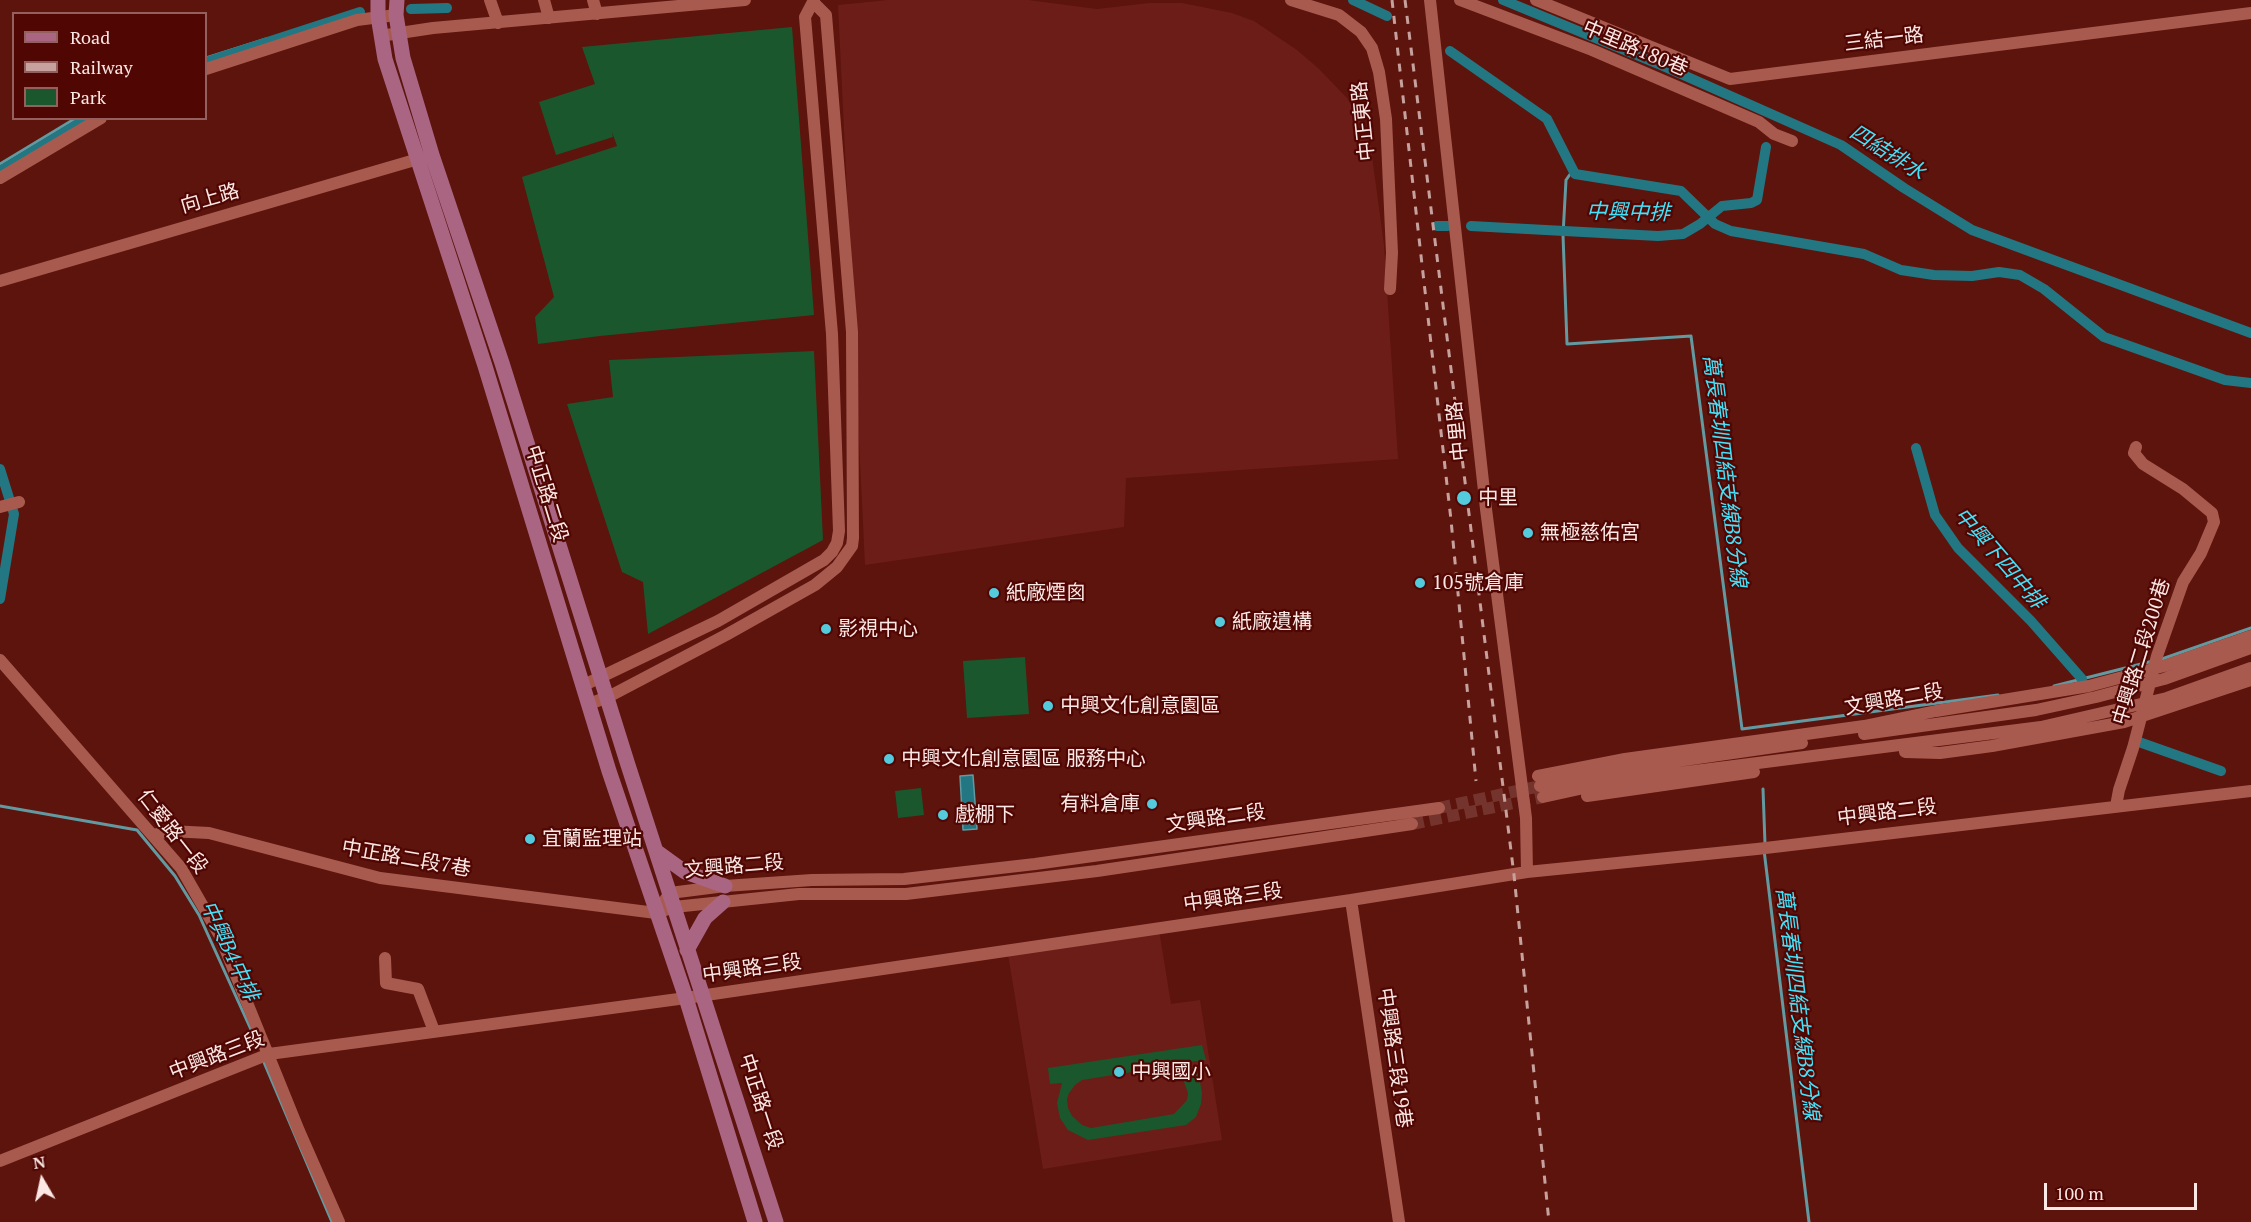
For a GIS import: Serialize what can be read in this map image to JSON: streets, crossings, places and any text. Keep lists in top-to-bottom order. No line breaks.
{"streets":{"main road":["中正路二段","中正路一段"],"street":["三結一路","中里路180巷","中正東路","向上路","中里路","中興路二段200巷","文興路二段","中興路二段","仁愛路一段","中正路二段7巷","中興路三段","中興路三段19巷"]},"crossings":[["向上路","中正路二段"],["中里路","中興路二段"],["中里路","中興路三段"],["中正路二段","文興路二段"],["中正路二段","中正路二段7巷"],["中正路二段","中興路三段"],["中正路二段","中正路一段"],["中興路二段200巷","文興路二段"],["中興路二段200巷","中興路二段"],["文興路二段","中正路二段7巷"],["中興路二段","中興路三段"],["仁愛路一段","中正路二段7巷"],["仁愛路一段","中興路三段"],["中興路三段","中興路三段19巷"],["中興路三段","中正路一段"]],"water":["四結排水","中興中排","萬長春圳四結支線B8分線","中興下四中排","中興B4中排"],"places":["中里","無極慈佑宮","105號倉庫","紙廠煙囪","紙廠遺構","影視中心","中興文化創意園區","中興文化創意園區 服務中心","有料倉庫","戲棚下","宜蘭監理站","中興國小"],"legend":["Road","Railway","Park"],"scale_bar":"100 m","north":"top"}
